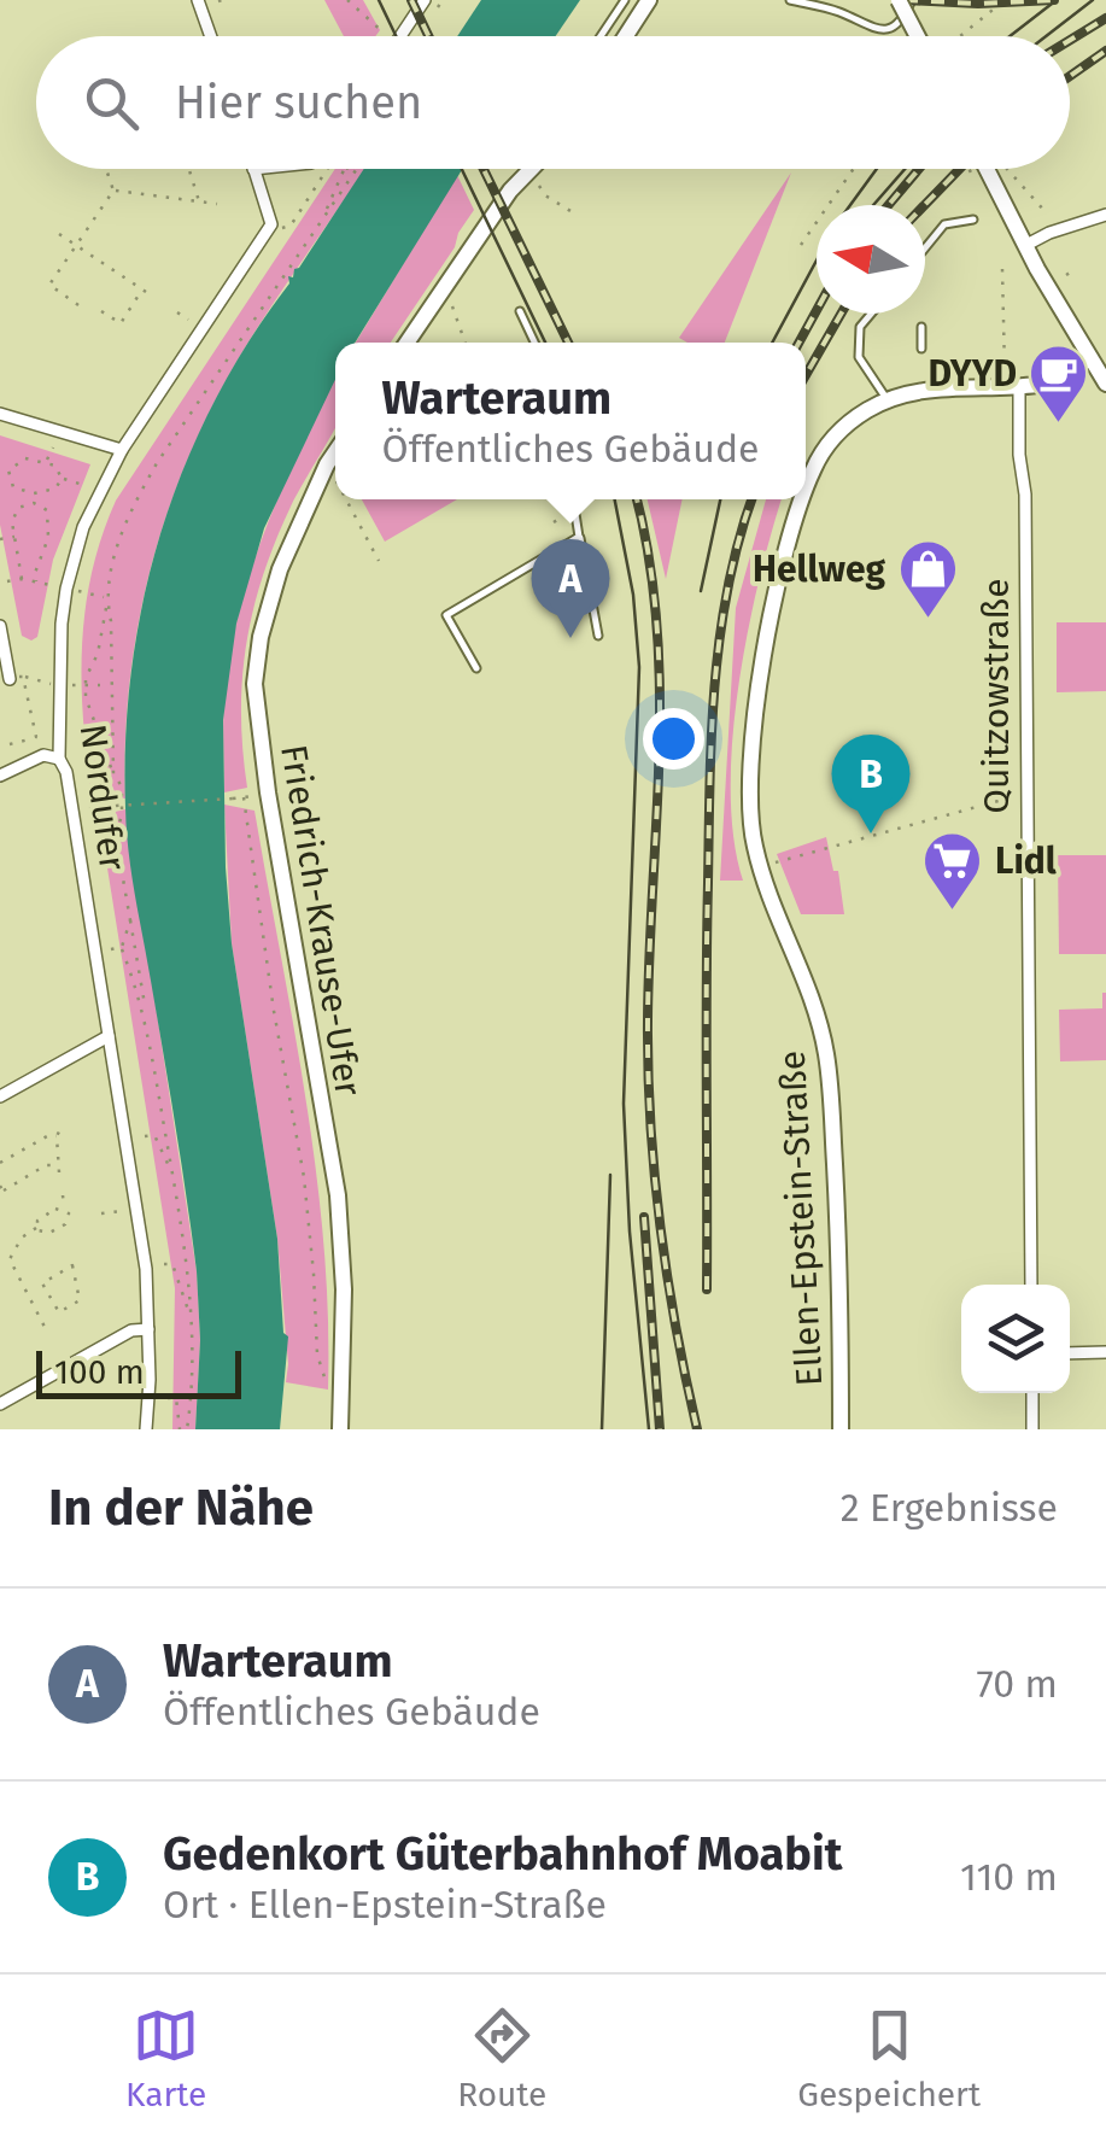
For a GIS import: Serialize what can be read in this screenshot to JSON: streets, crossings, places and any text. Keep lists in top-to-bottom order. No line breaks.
{"streets":{"main road":["Friedrich-Krause-Ufer","Ellen-Epstein-Straße"],"street":["Quitzowstraße","Nordufer"]},"crossings":[["Quitzowstraße","Ellen-Epstein-Straße"]],"places":{"cafe":["DYYD"],"shop":["Hellweg"],"supermarket":["Lidl"]},"scale_bar":"100 m","north":"left","page":{"search":"Hier suchen","popup":["Warteraum","Öffentliches Gebäude"],"pins":["A","B"],"scale":"100 m","heading":["In der Nähe","2 Ergebnisse"],"list":[{"mark":"A","name":"Warteraum","note":"Öffentliches Gebäude","value":"70 m"},{"mark":"B","name":"Gedenkort Güterbahnhof Moabit","note":"Ort · Ellen-Epstein-Straße","value":"110 m"}],"nav":["Karte","Route","Gespeichert"]}}
